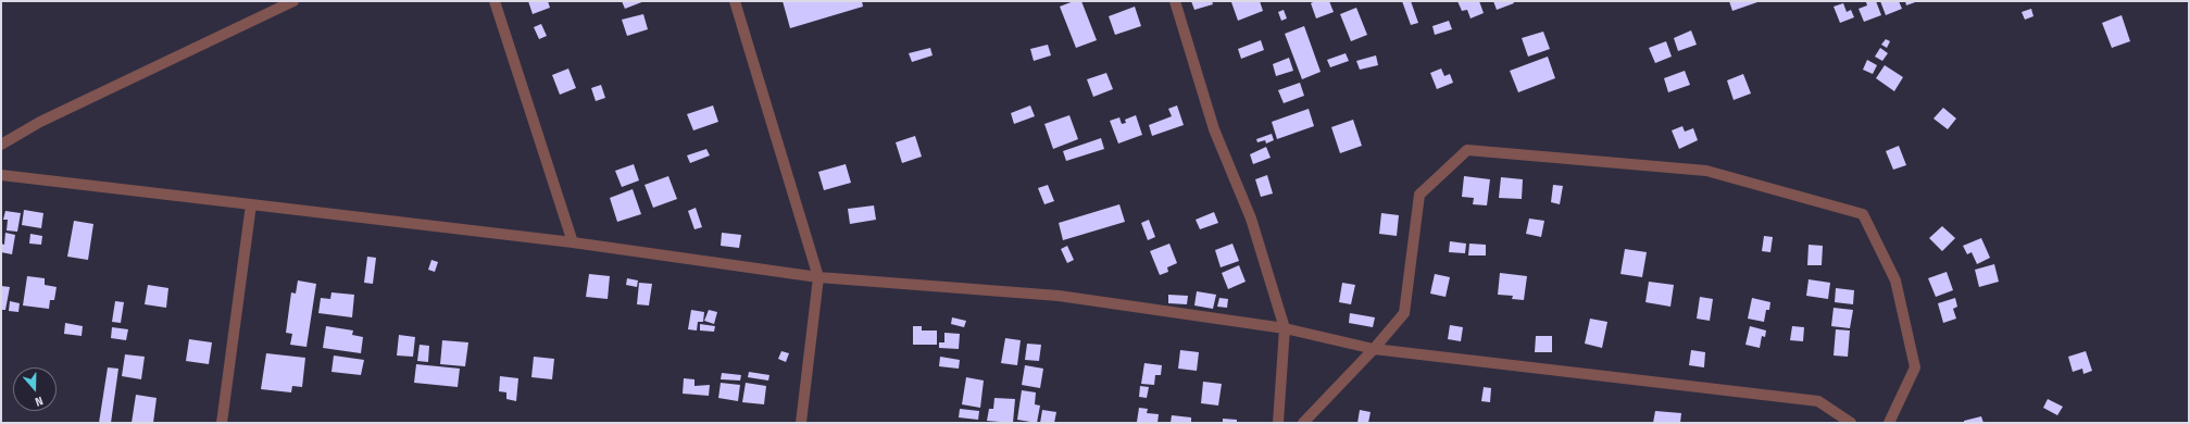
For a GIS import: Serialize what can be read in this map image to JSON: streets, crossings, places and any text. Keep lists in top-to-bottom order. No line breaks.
{"north":"bottom"}
